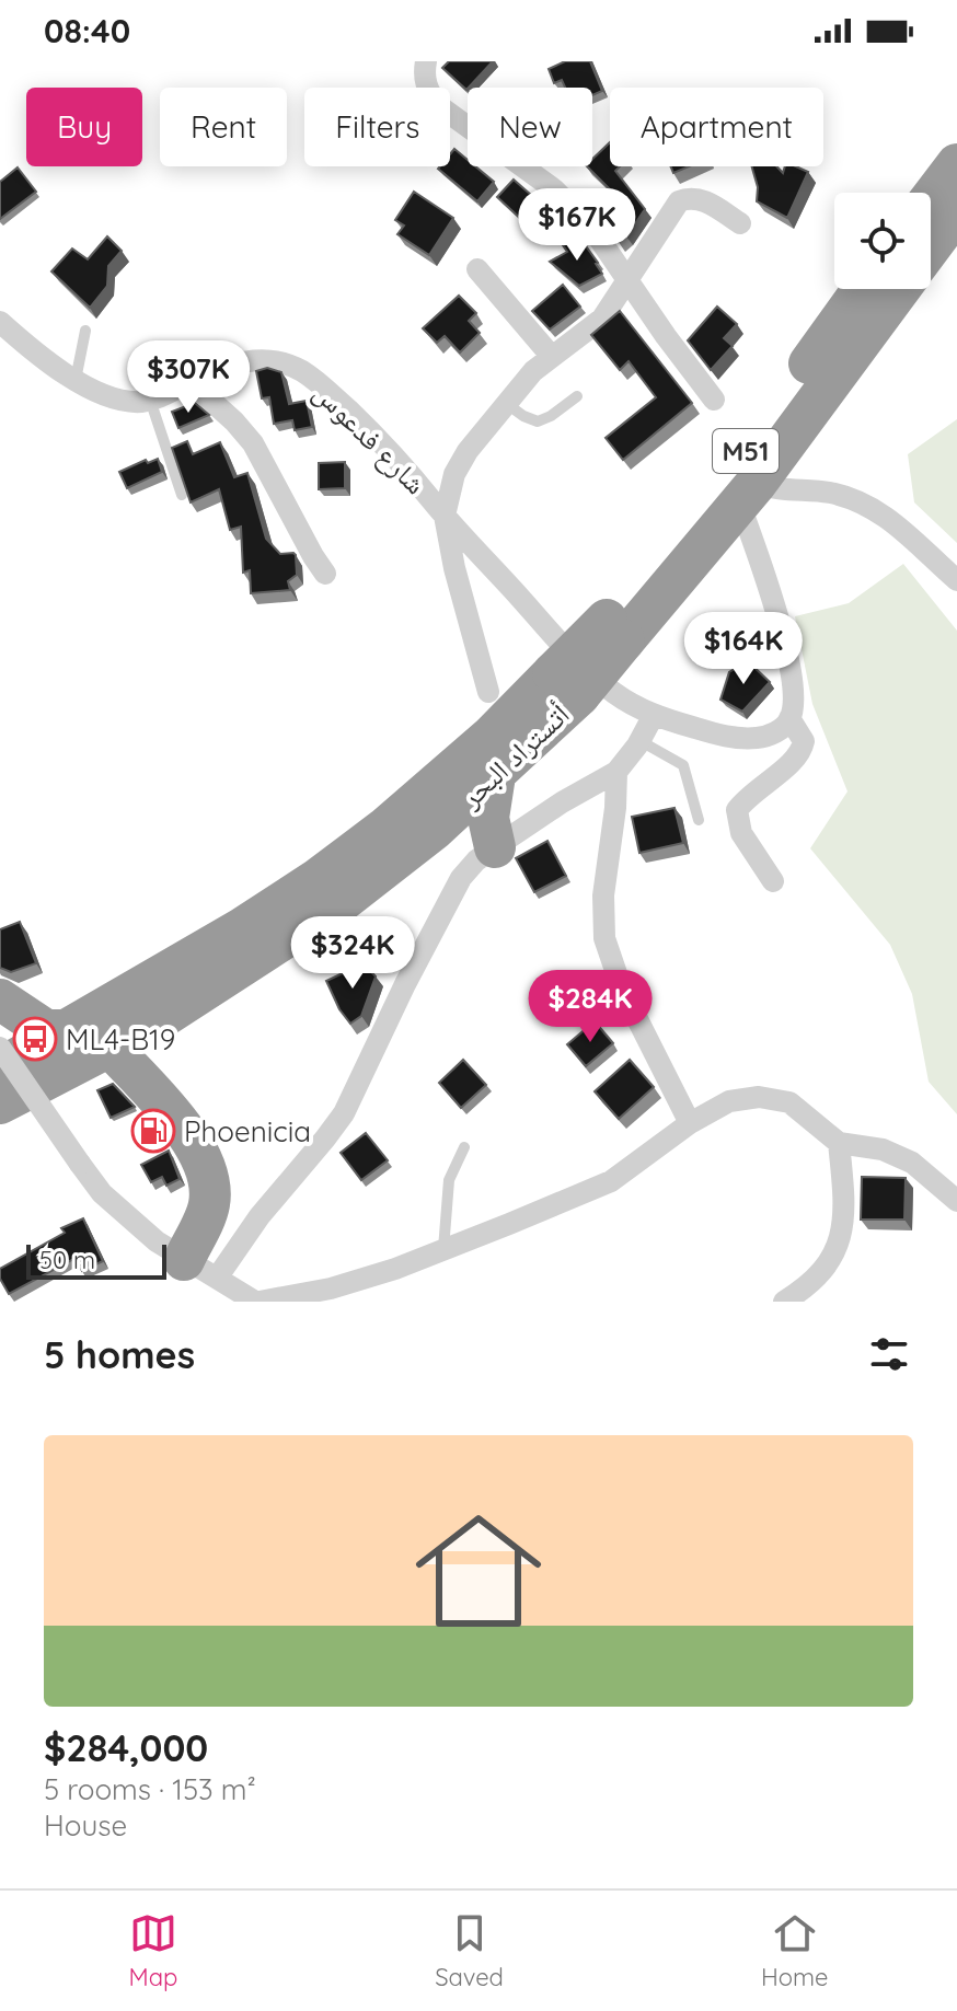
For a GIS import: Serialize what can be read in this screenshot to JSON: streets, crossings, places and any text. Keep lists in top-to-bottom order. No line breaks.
{"streets":{"highway":["M51","أتستراد البحر"],"street":["شارع فدعوس"]},"crossings":[["شارع فدعوس","أتستراد البحر"]],"places":{"bus stop":["ML4-B19"],"fuel station":["Phoenicia"]},"scale_bar":"50 m","page":{"status":"08:40","chip":["Buy","Rent","Filters","New","Apartment"],"price":["$167K","$307K","$164K","$324K","$284K"],"scale":"50 m","heading":"5 homes","list":[{"name":"$284,000","note":"5 rooms · 153 m² · House"}],"tabs":["Map","Saved","Home"]}}
